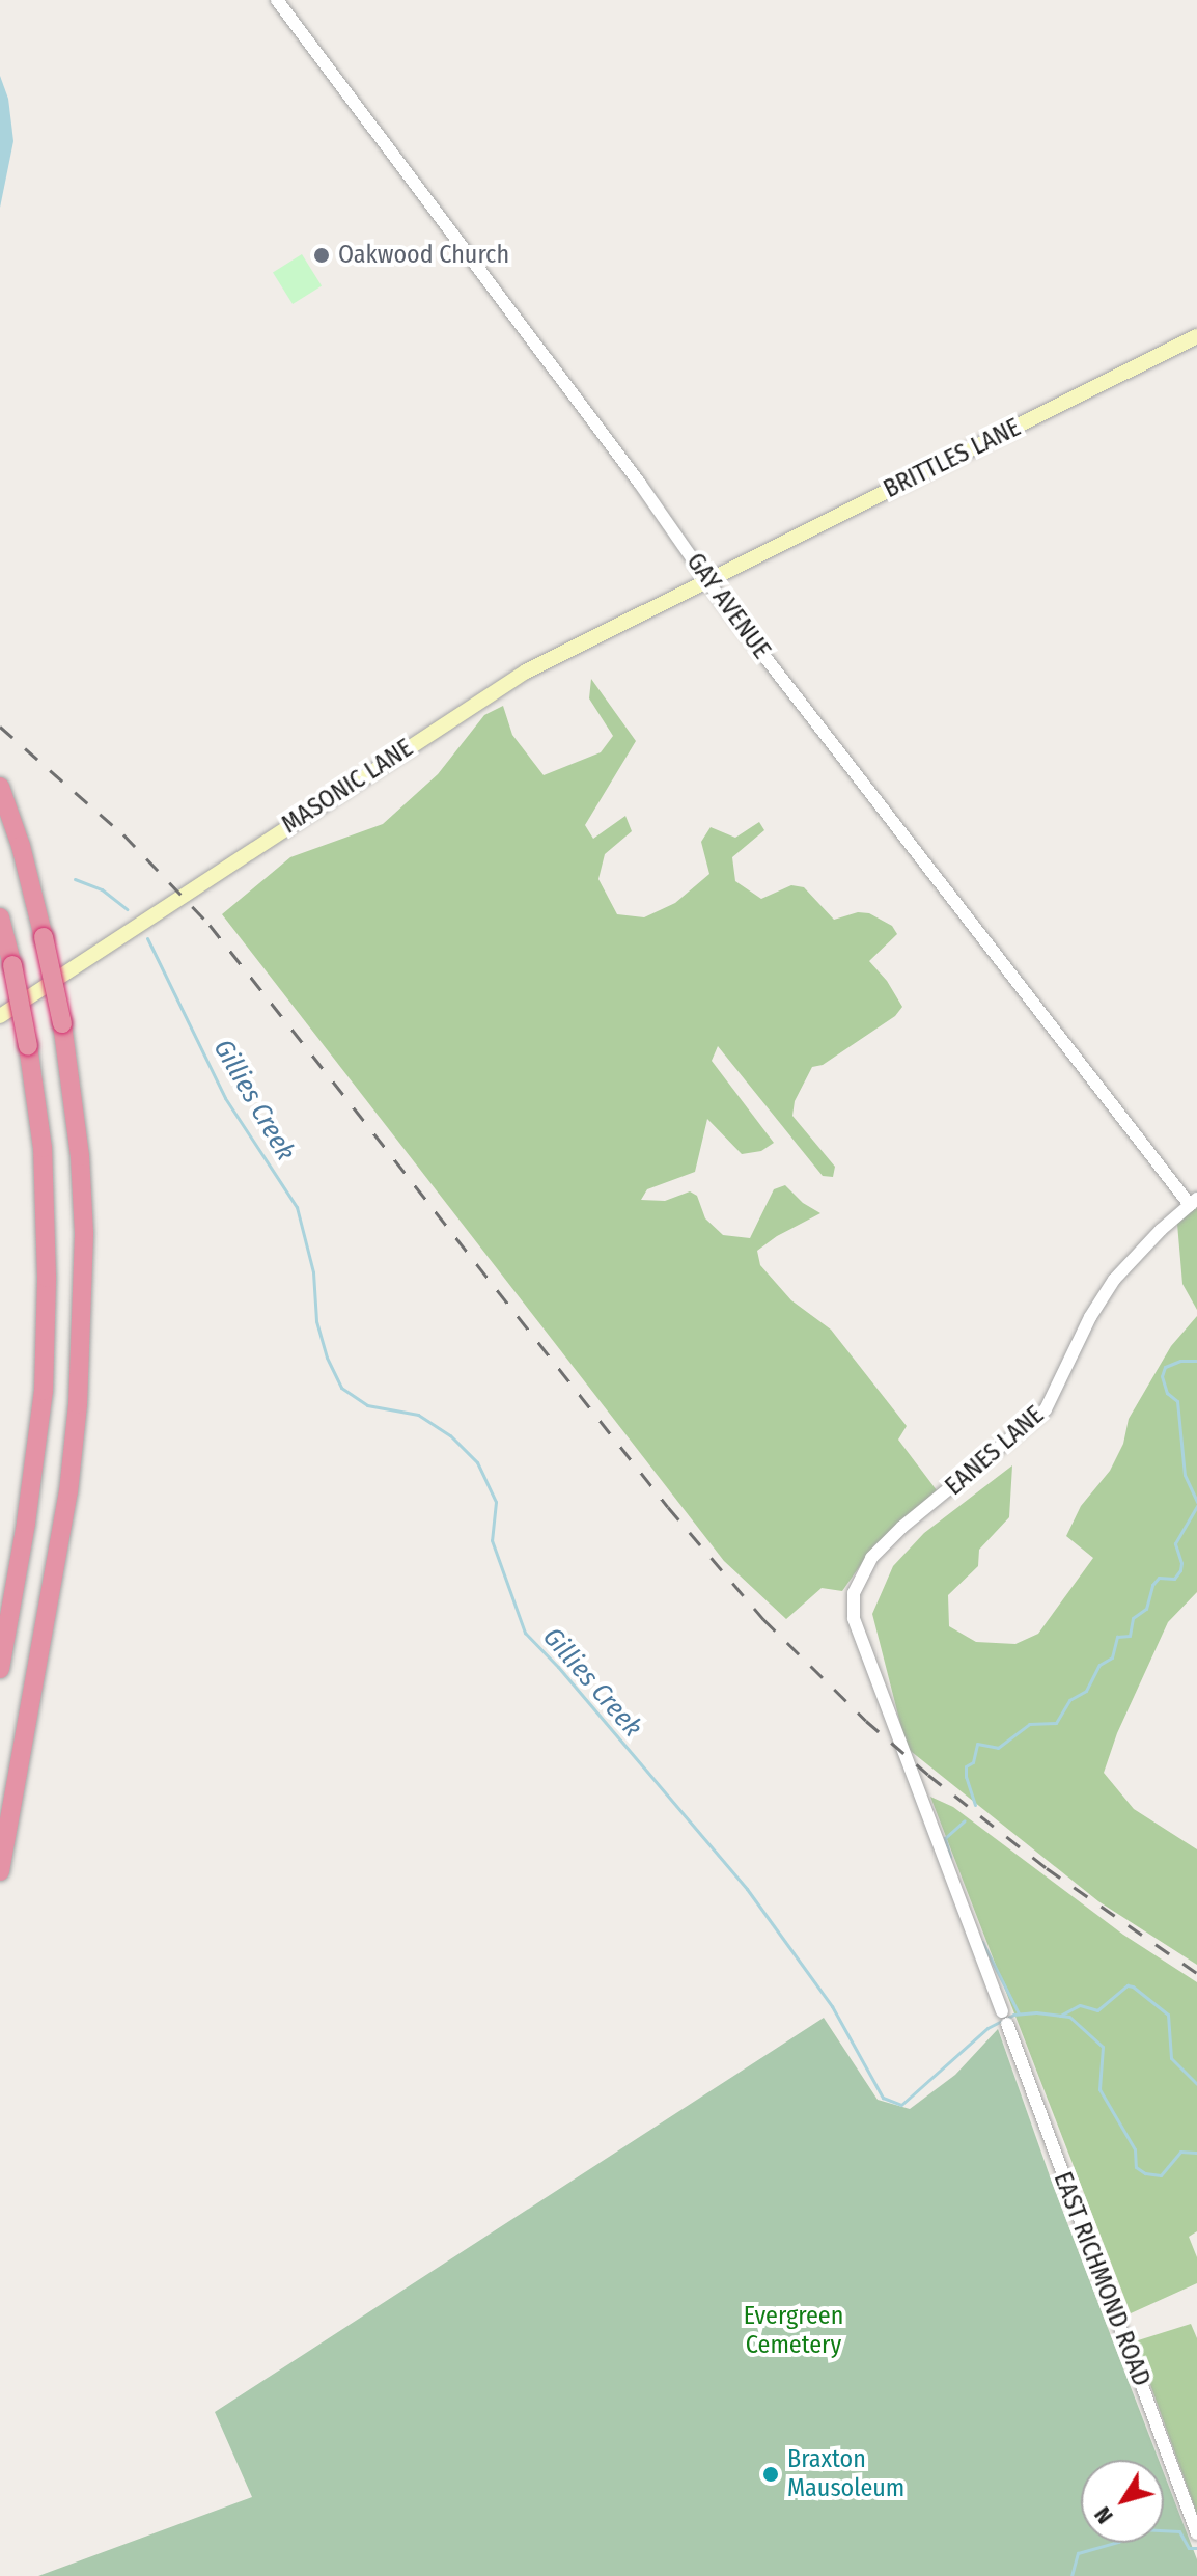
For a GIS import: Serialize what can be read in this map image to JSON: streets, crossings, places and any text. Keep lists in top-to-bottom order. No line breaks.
{"streets":{"main road":["BRITTLES LANE","MASONIC LANE"],"street":["GAY AVENUE","EANES LANE","EAST RICHMOND ROAD"]},"crossings":[["BRITTLES LANE","GAY AVENUE"],["BRITTLES LANE","MASONIC LANE"],["GAY AVENUE","MASONIC LANE"],["GAY AVENUE","EANES LANE"],["EANES LANE","EAST RICHMOND ROAD"]],"water":["Gillies Creek"],"parks":["Evergreen Cemetery"],"places":["Oakwood Church","Braxton Mausoleum"],"north":"bottom left"}
